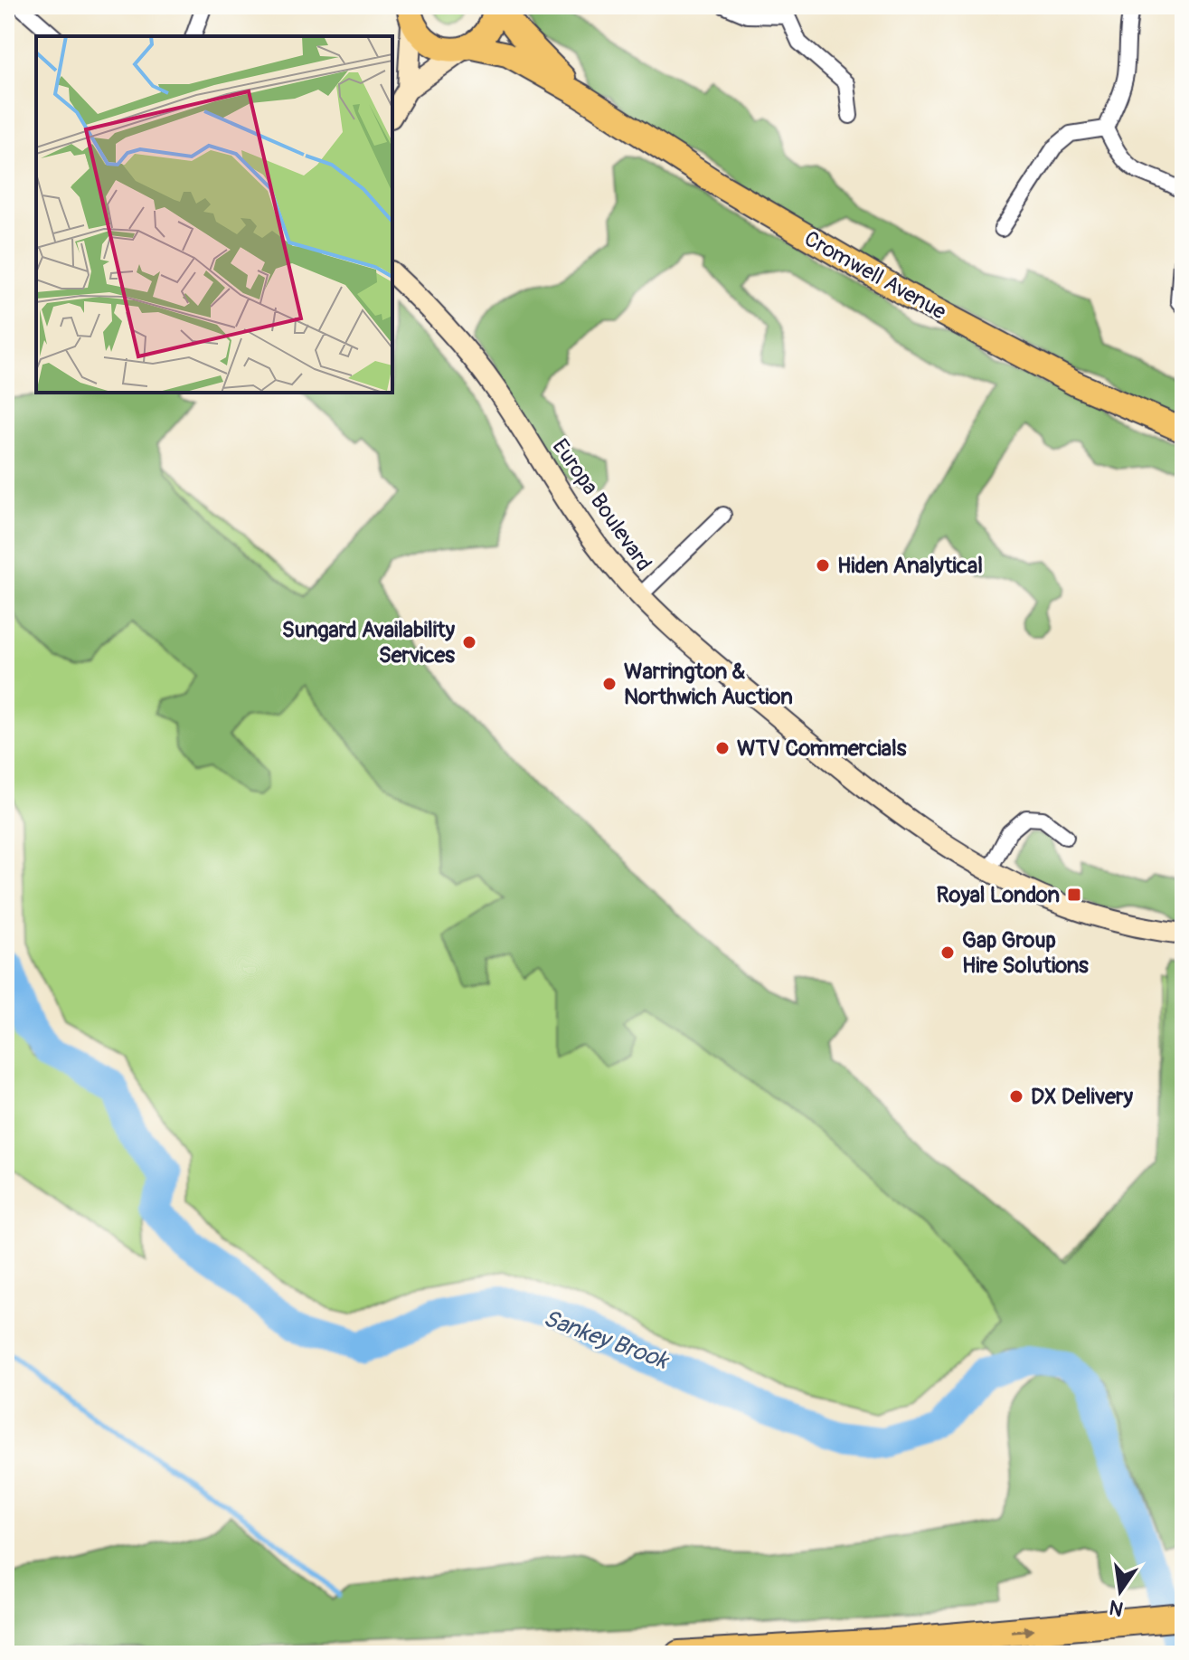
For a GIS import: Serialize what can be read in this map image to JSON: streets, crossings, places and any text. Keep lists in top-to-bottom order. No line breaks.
{"streets":{"main road":["Cromwell Avenue"],"street":["Europa Boulevard"]},"water":["Sankey Brook"],"places":{"other":["Hiden Analytical","Sungard Availability Services","Warrington & Northwich Auction","WTV Commercials","Gap Group Hire Solutions","DX Delivery"],"transit":["Royal London"]},"north":"bottom"}
